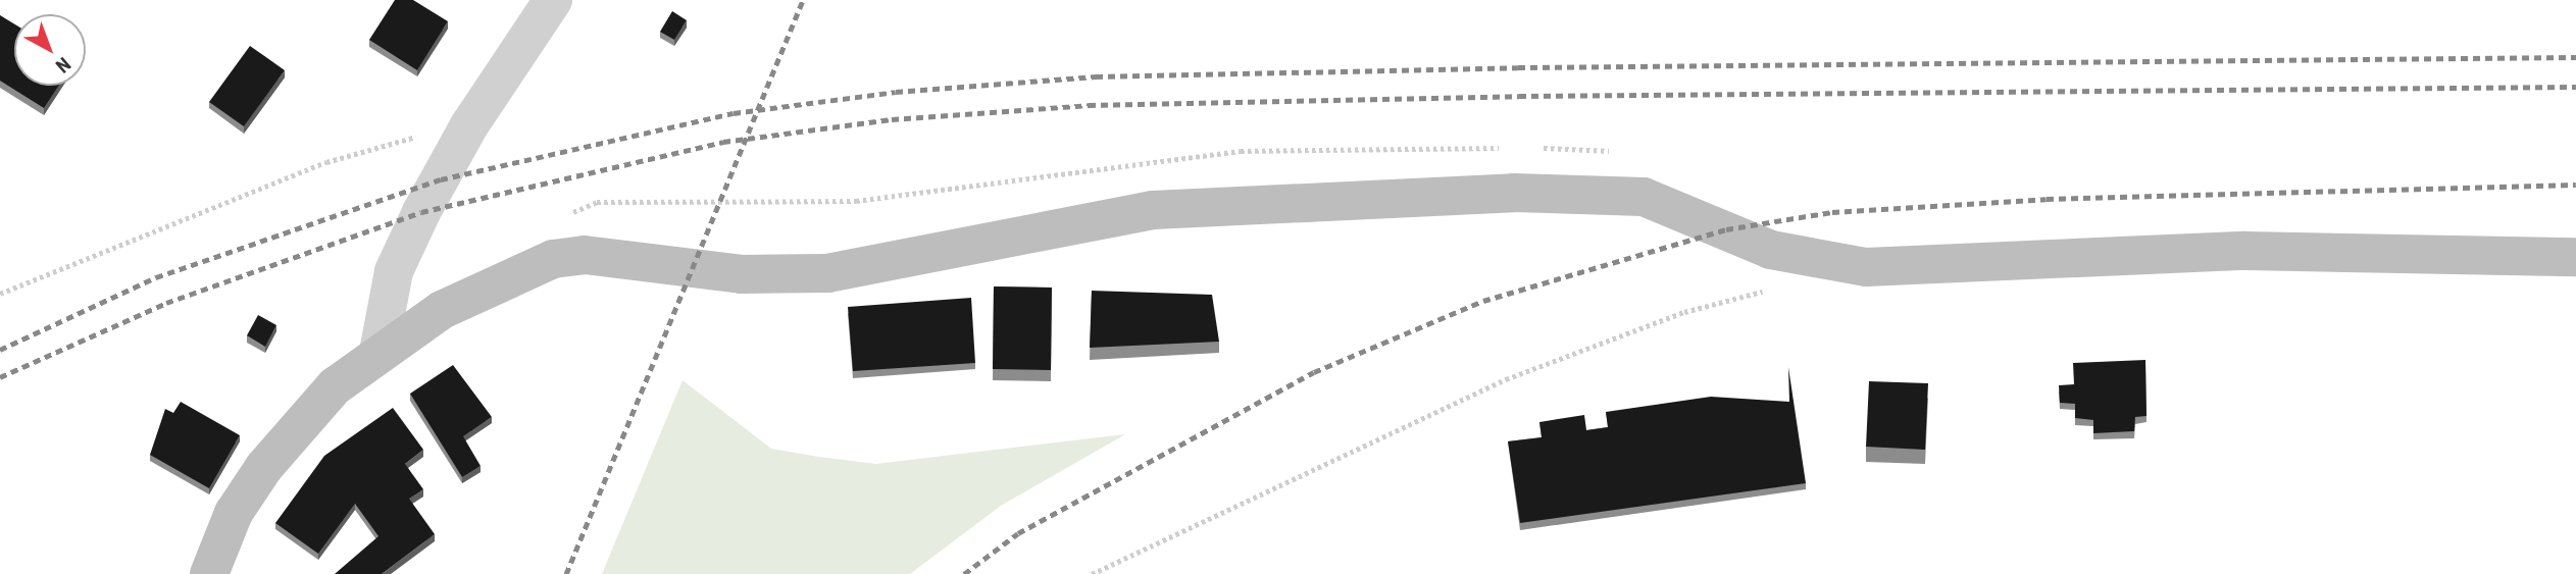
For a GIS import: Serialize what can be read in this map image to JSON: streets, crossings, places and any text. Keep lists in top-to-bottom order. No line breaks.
{"north":"bottom right"}
